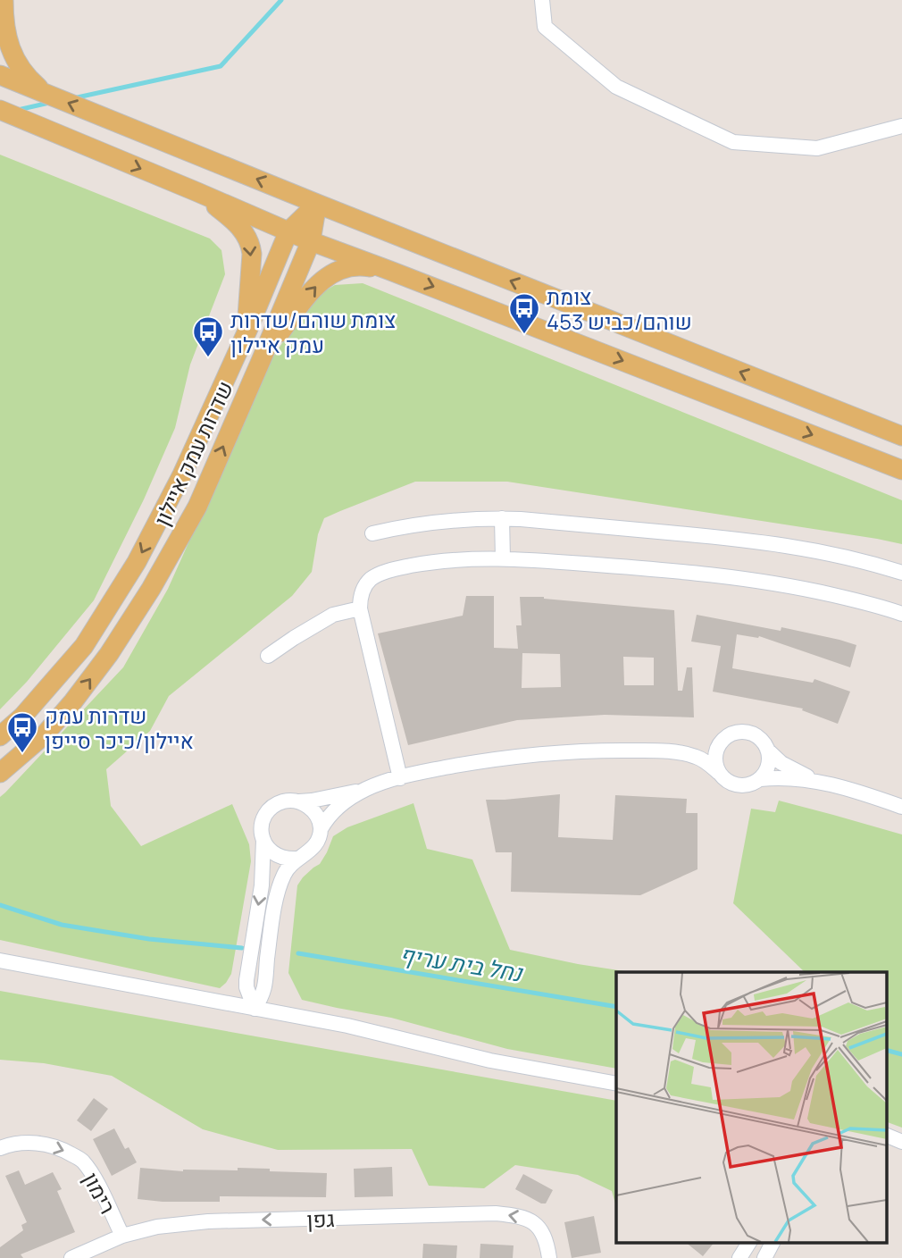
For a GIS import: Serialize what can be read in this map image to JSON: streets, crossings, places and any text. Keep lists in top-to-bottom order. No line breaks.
{"streets":{"main road":["שדרות עמק איילון"],"street":["רימון","גפן"]},"crossings":[["רימון","גפן"]],"one_way":["רימון","גפן"],"water":["נחל בית עריף"],"places":{"bus stop":["צומת שוהם/כביש 453","צומת שוהם/שדרות עמק איילון","שדרות עמק איילון/כיכר סייפן"]}}
